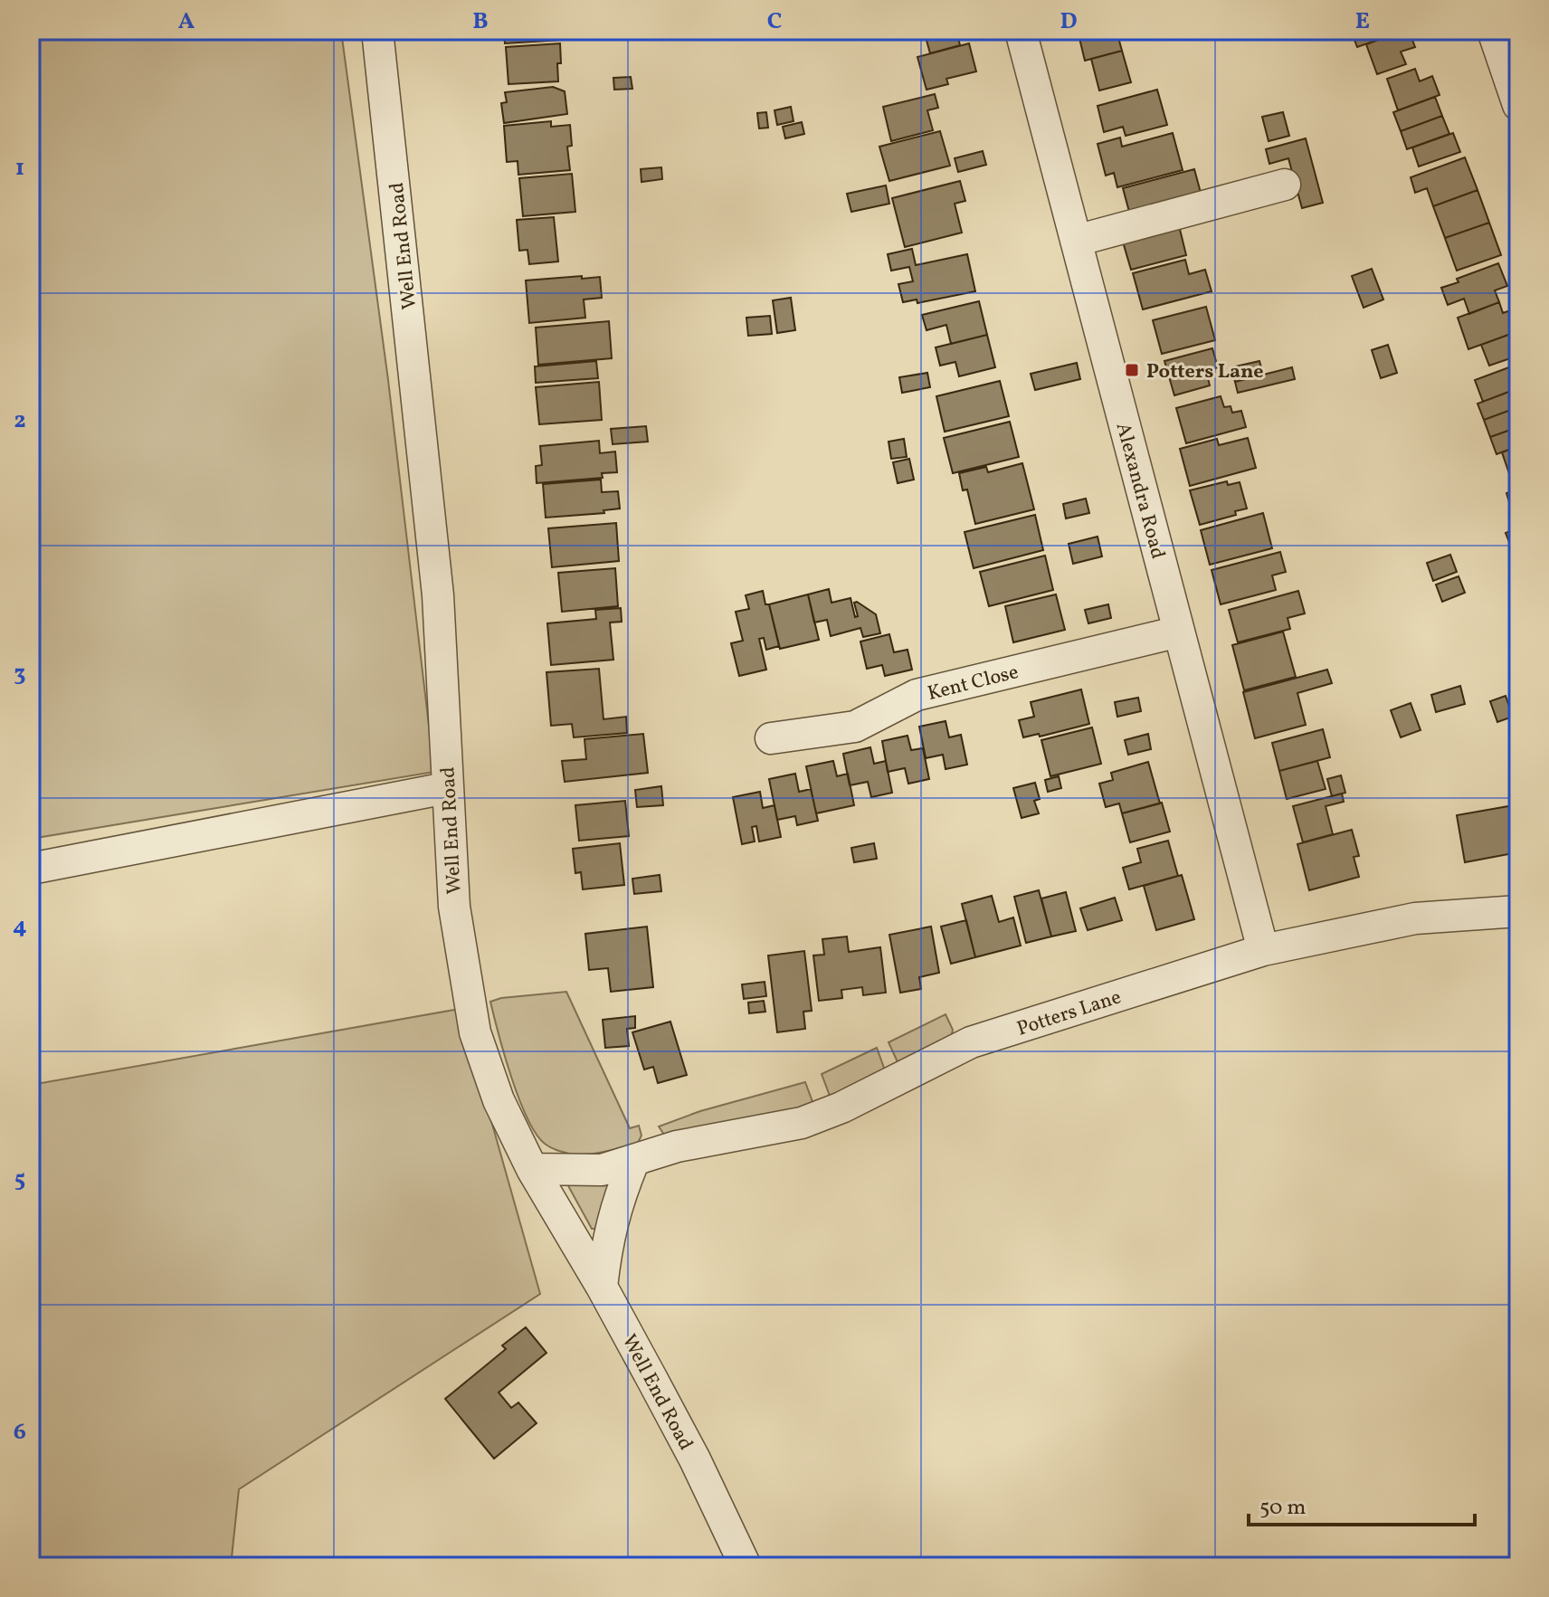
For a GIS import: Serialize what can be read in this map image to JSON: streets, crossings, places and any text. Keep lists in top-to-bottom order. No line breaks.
{"streets":{"street":["Well End Road","Alexandra Road","Kent Close","Potters Lane"]},"crossings":[["Well End Road","Potters Lane"],["Alexandra Road","Kent Close"],["Alexandra Road","Potters Lane"]],"places":{"transit":["Potters Lane"]},"scale_bar":"50 m","grid":{"columns":["A","B","C","D","E"],"rows":["1","2","3","4","5","6"]}}
